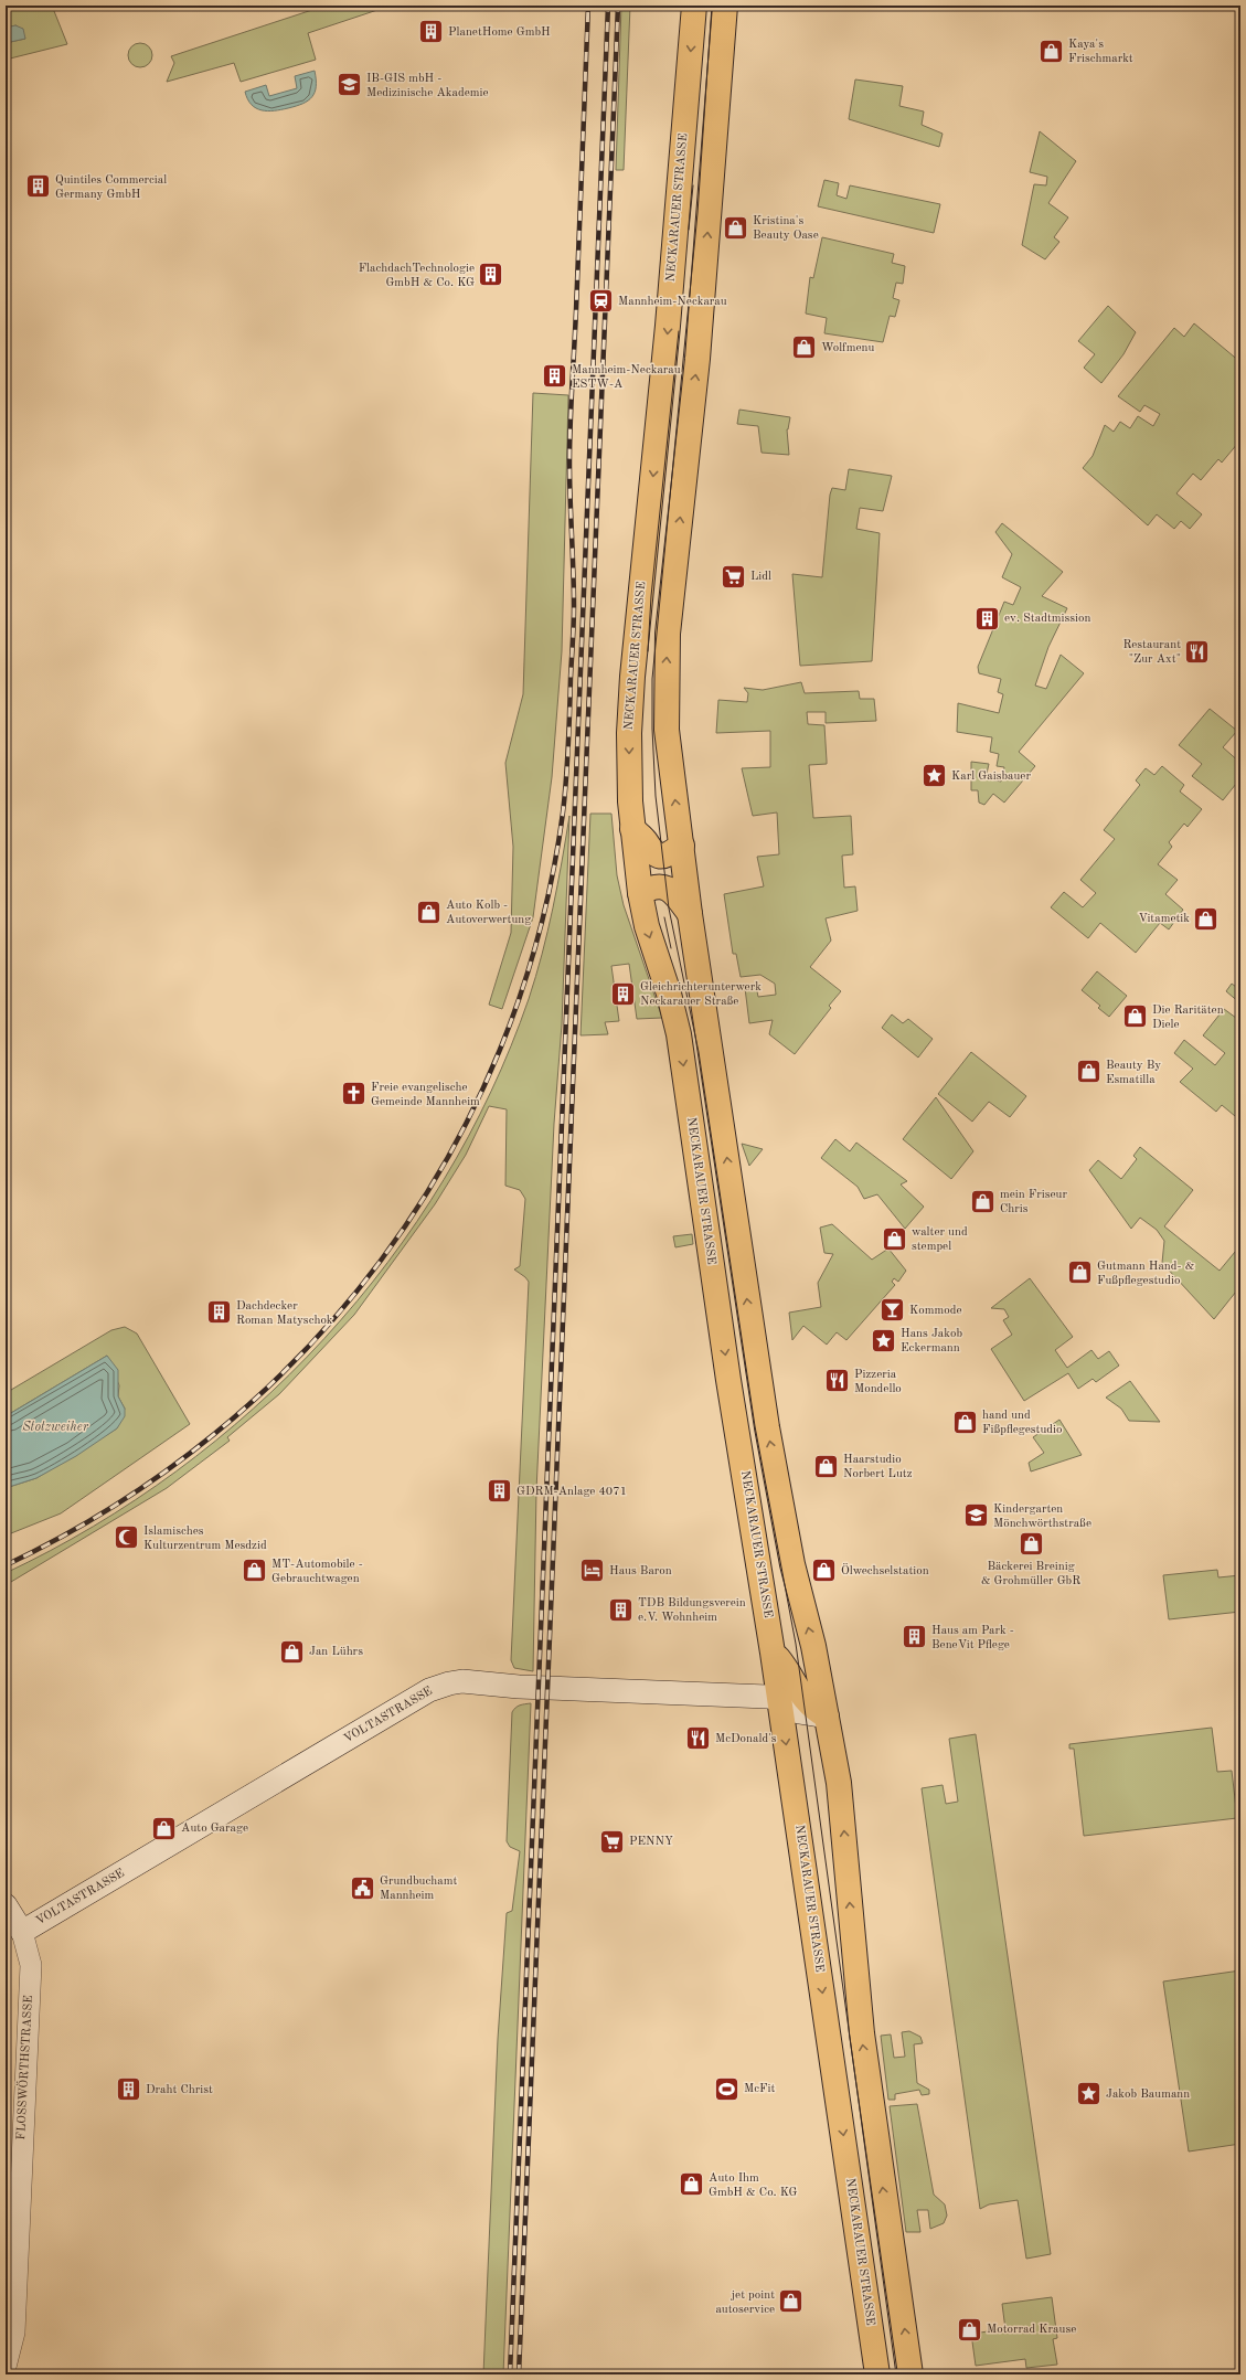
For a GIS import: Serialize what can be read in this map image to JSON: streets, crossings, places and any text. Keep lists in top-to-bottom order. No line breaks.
{"streets":{"main road":["NECKARAUER STRASSE","VOLTASTRASSE","FLOSSWÖRTHSTRASSE"]},"crossings":[["NECKARAUER STRASSE","VOLTASTRASSE"],["VOLTASTRASSE","FLOSSWÖRTHSTRASSE"]],"water":["Stotzweiher"],"places":{"building":["PlanetHome GmbH","Quintiles Commercial Germany GmbH","FlachdachTechnologie GmbH & Co. KG","Mannheim-Neckarau ESTW-A","ev. Stadtmission","Gleichrichterunterwerk Neckarauer Straße","Dachdecker Roman Matyschok","GDRM-Anlage 4071","TDB Bildungsverein e.V. Wohnheim","Haus am Park - BeneVit Pflege","Draht Christ"],"shop":["Kaya's Frischmarkt","Kristina's Beauty Oase","Wolfmenu","Auto Kolb - Autoverwertung","Vitametik","Die Raritäten Diele","Beauty By Esmatilla","mein Friseur Chris","walter und stempel","Gutmann Hand- & Fußpflegestudio","hand und Fißpflegestudio","Haarstudio Norbert Lutz","Bäckerei Breinig & Grohmüller GbR","MT-Automobile - Gebrauchtwagen","Ölwechselstation","Jan Lührs","Auto Garage","Auto Ihm GmbH & Co. KG","jet point autoservice","Motorrad Krause"],"school or university":["IB-GIS mbH - Medizinische Akademie","Kindergarten Mönchwörthstraße"],"station":["Mannheim-Neckarau"],"supermarket":["Lidl","PENNY"],"restaurant":["Restaurant \"Zur Axt\"","Pizzeria Mondello","McDonald's"],"place":["Karl Gaisbauer","Hans Jakob Eckermann","Jakob Baumann"],"church":["Freie evangelische Gemeinde Mannheim"],"bar":["Kommode"],"mosque":["Islamisches Kulturzentrum Mesdzid"],"hotel":["Haus Baron"],"public building":["Grundbuchamt Mannheim"],"sports":["McFit"]}}
